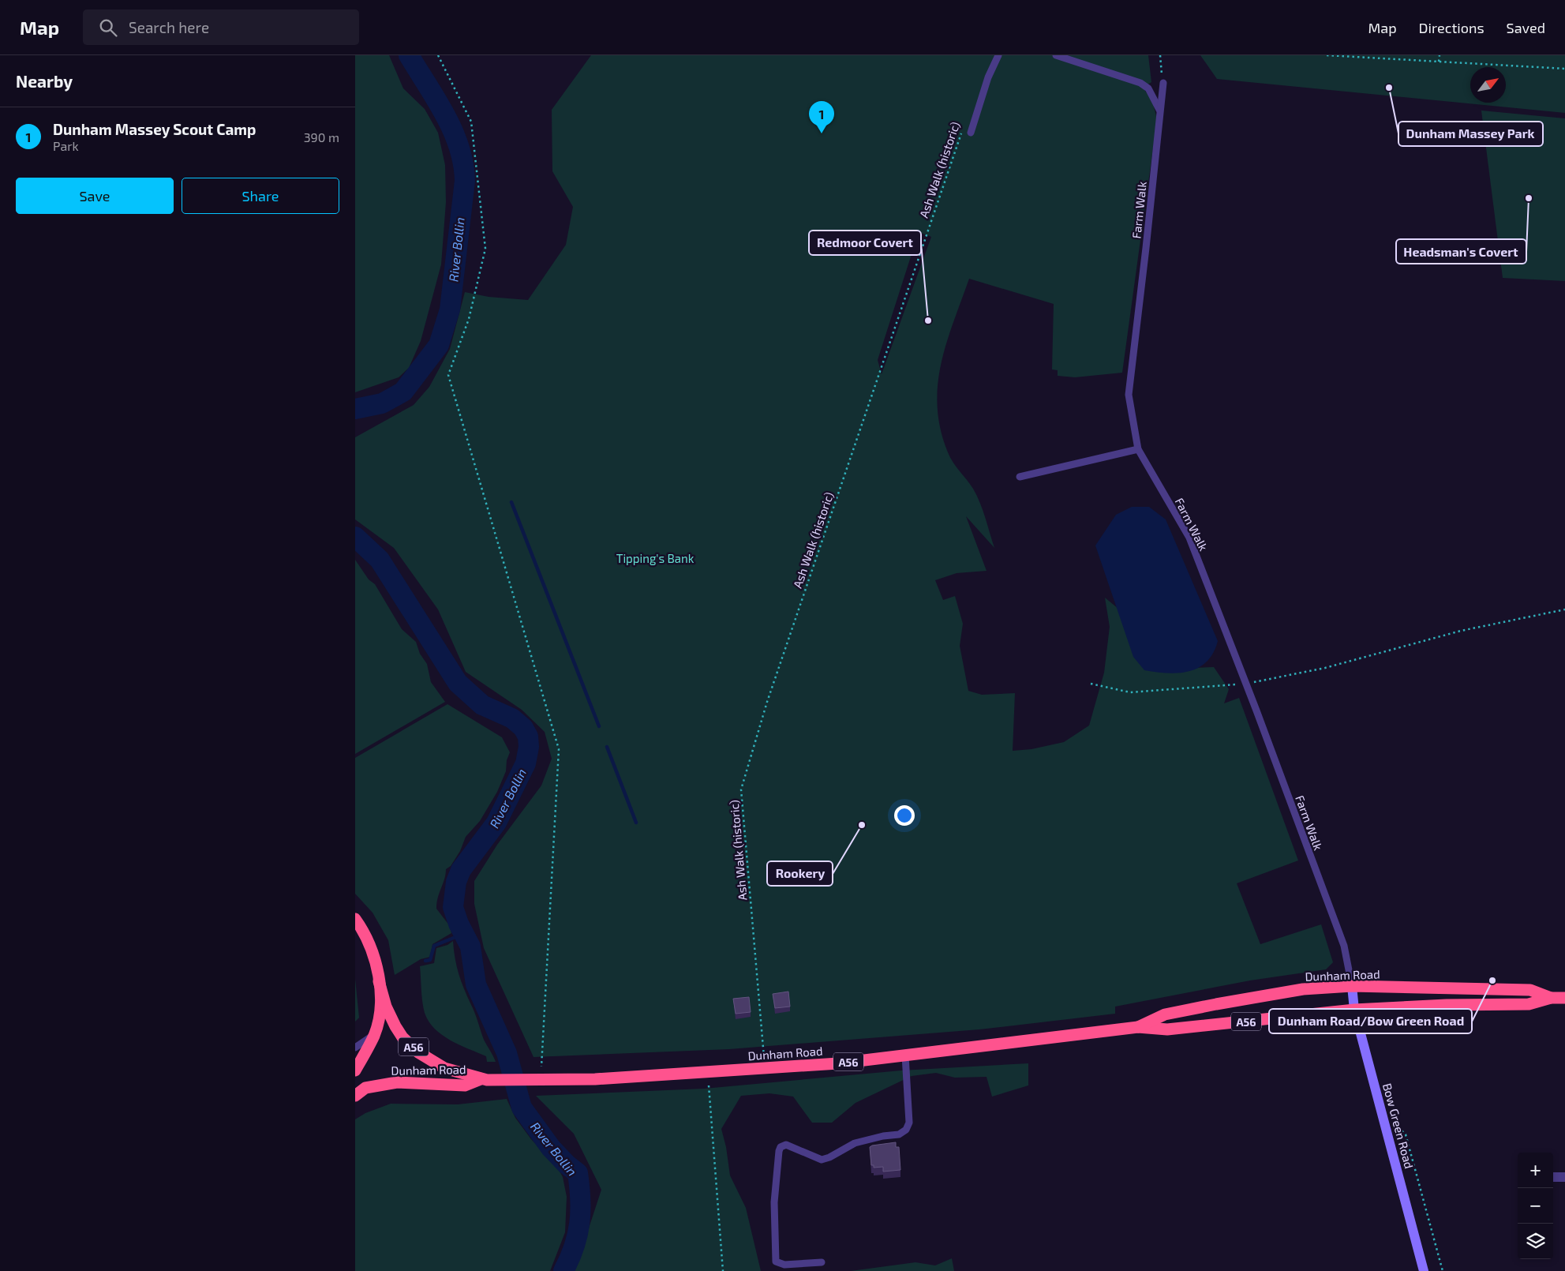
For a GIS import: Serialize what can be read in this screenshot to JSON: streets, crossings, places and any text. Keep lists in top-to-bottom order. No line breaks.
{"streets":{"highway":["Dunham Road","A56"],"main road":["Bow Green Road"],"lane":["Farm Walk"],"path":["Ash Walk (historic)"]},"crossings":[["Farm Walk","Dunham Road"],["Farm Walk","Bow Green Road"],["Dunham Road","A56"],["Dunham Road","Bow Green Road"]],"water":["River Bollin"],"parks":["Tipping's Bank"],"places":["Dunham Massey Park","Headsman's Covert","Redmoor Covert","Rookery","Dunham Road/Bow Green Road"],"north":"top right","page":{"header":"Map","search":"Search here","nav":["Map","Directions","Saved"],"heading":"Nearby","pins":"1","list":[{"mark":"1","name":"Dunham Massey Scout Camp","note":"Park","value":"390 m"}],"buttons":["Save","Share"],"map_buttons":["+","−"]}}
